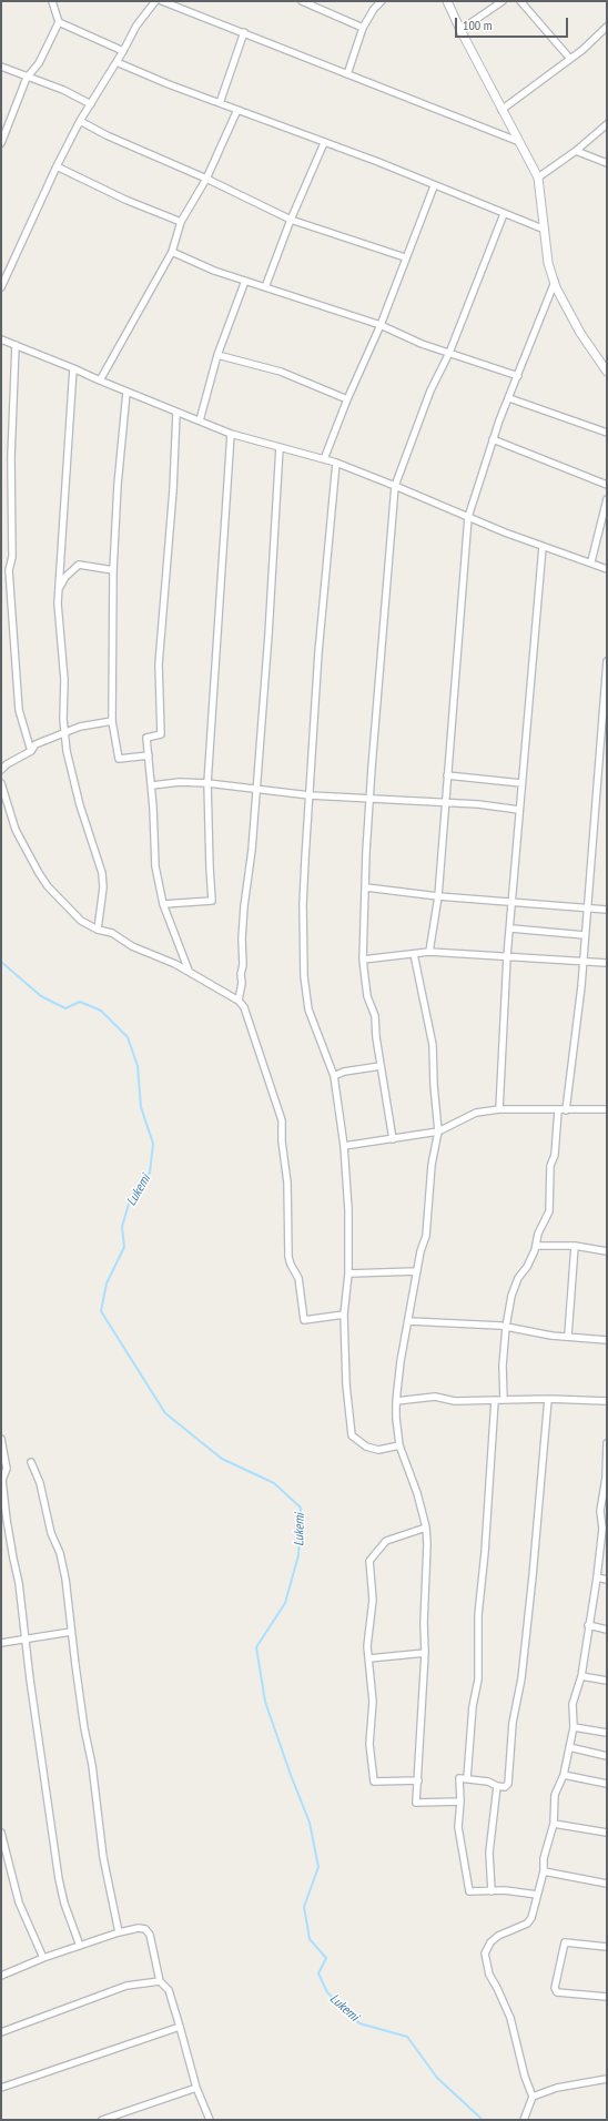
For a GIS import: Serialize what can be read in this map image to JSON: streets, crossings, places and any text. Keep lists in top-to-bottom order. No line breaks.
{"water":["Lukemi"],"scale_bar":"100 m"}
